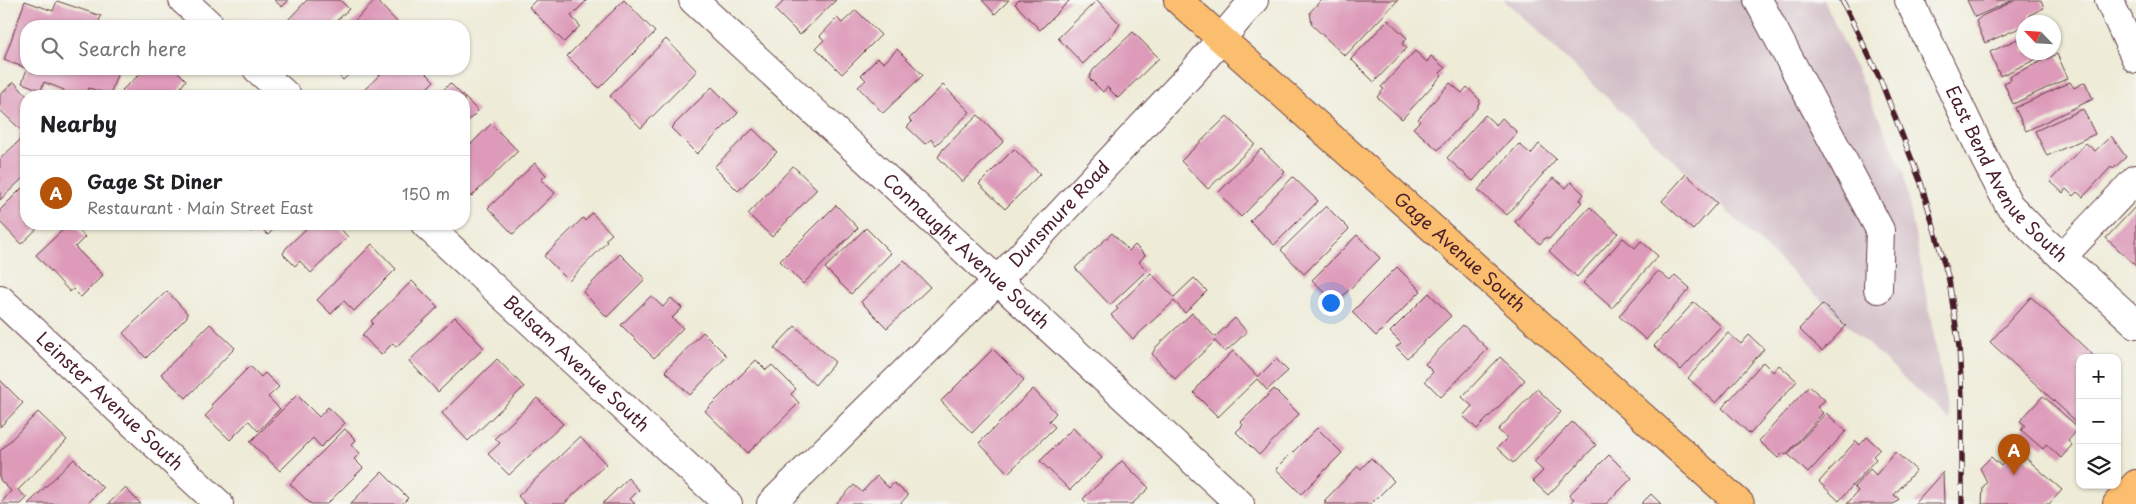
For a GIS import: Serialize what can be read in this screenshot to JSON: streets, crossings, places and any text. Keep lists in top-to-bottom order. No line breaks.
{"streets":{"main road":["Gage Avenue South"],"street":["East Bend Avenue South","Dunsmure Road","Connaught Avenue South","Balsam Avenue South","Leinster Avenue South"]},"crossings":[["Dunsmure Road","Connaught Avenue South"],["Dunsmure Road","Gage Avenue South"]],"north":"top left","page":{"search":"Search here","heading":"Nearby","list":[{"mark":"A","name":"Gage St Diner","note":"Restaurant · Main Street East","value":"150 m"}],"map_buttons":["+","−"],"pins":"A"}}
